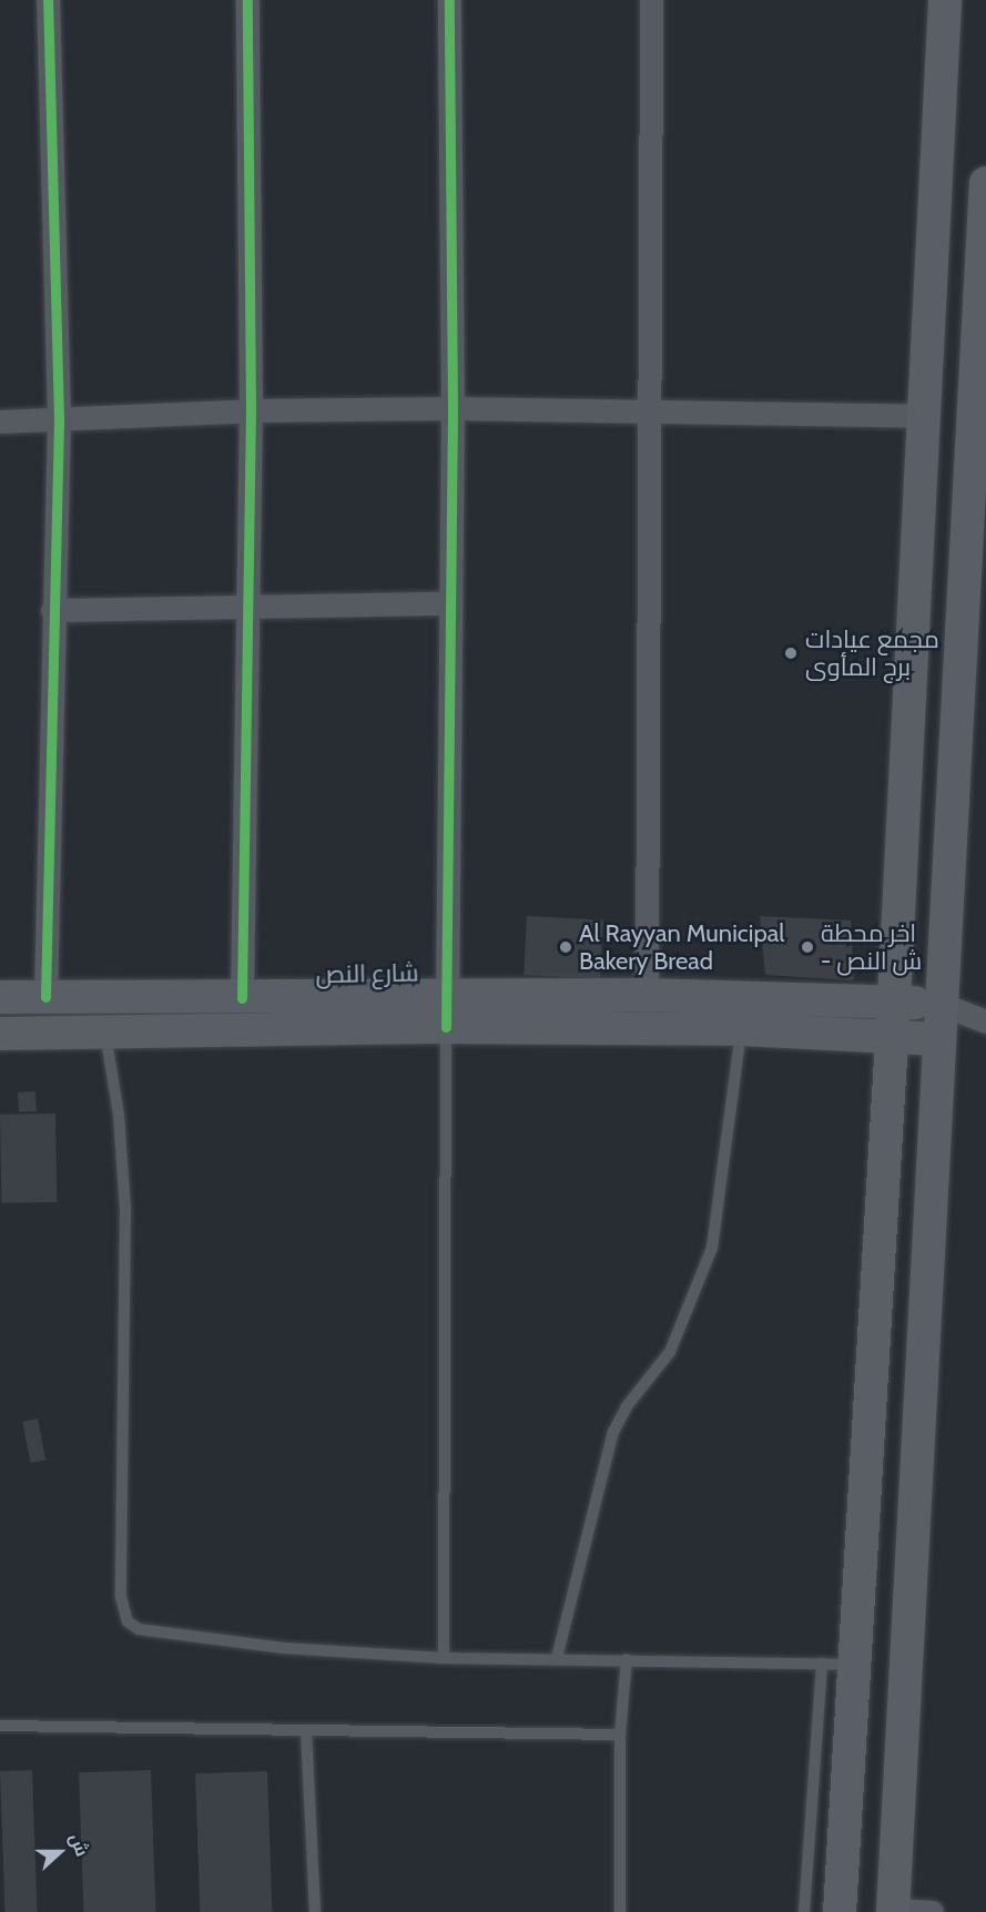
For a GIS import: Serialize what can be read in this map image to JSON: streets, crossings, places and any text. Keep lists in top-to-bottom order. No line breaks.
{"streets":{"main road":["شارع النص"]},"places":["مجمع عيادات برج المأوى","Al Rayyan Municipal Bakery Bread","اخر محطة - ش النص"],"north":"right"}
